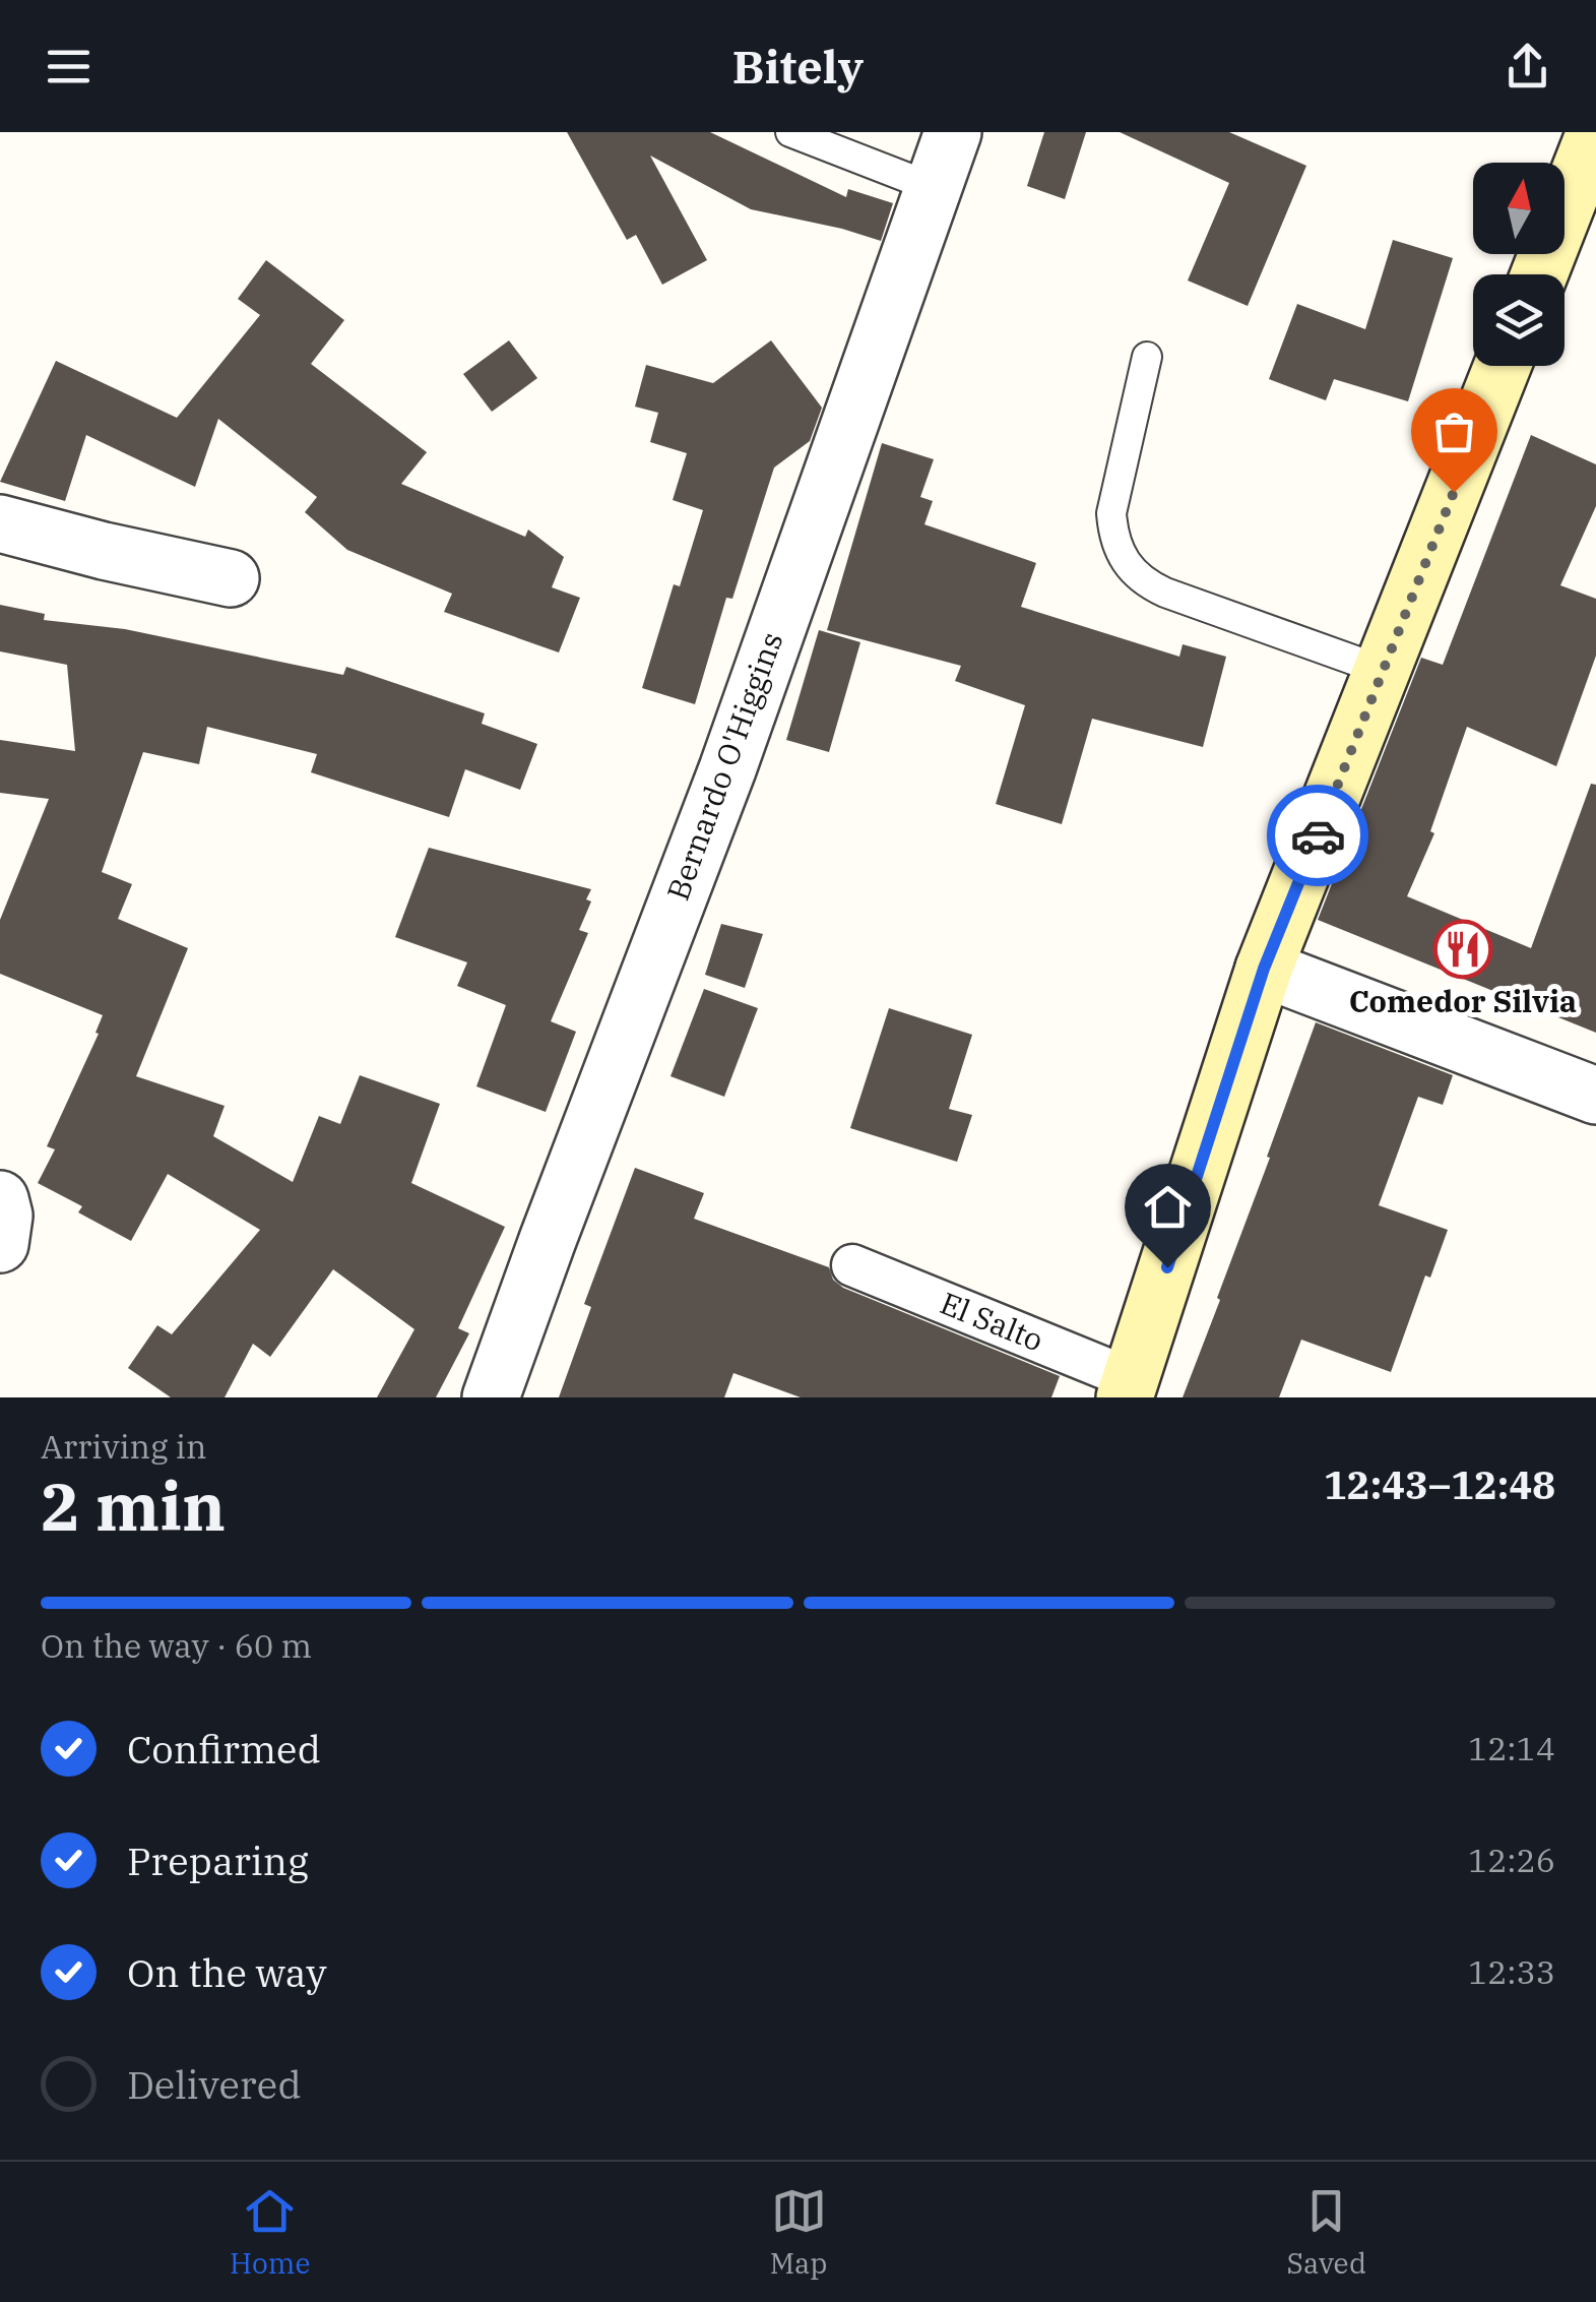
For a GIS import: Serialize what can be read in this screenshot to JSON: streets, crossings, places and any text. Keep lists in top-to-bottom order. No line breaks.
{"streets":{"street":["Bernardo O'Higgins","El Salto"]},"places":{"restaurant":["Comedor Silvia"]},"north":"top","page":{"header":"Bitely","heading":["2 min","Arriving in","12:43–12:48"],"bar":"On the way · 60 m","list":[["Confirmed","12:14"],["Preparing","12:26"],["On the way","12:33"],"Delivered"],"tabs":["Home","Map","Saved"]}}
